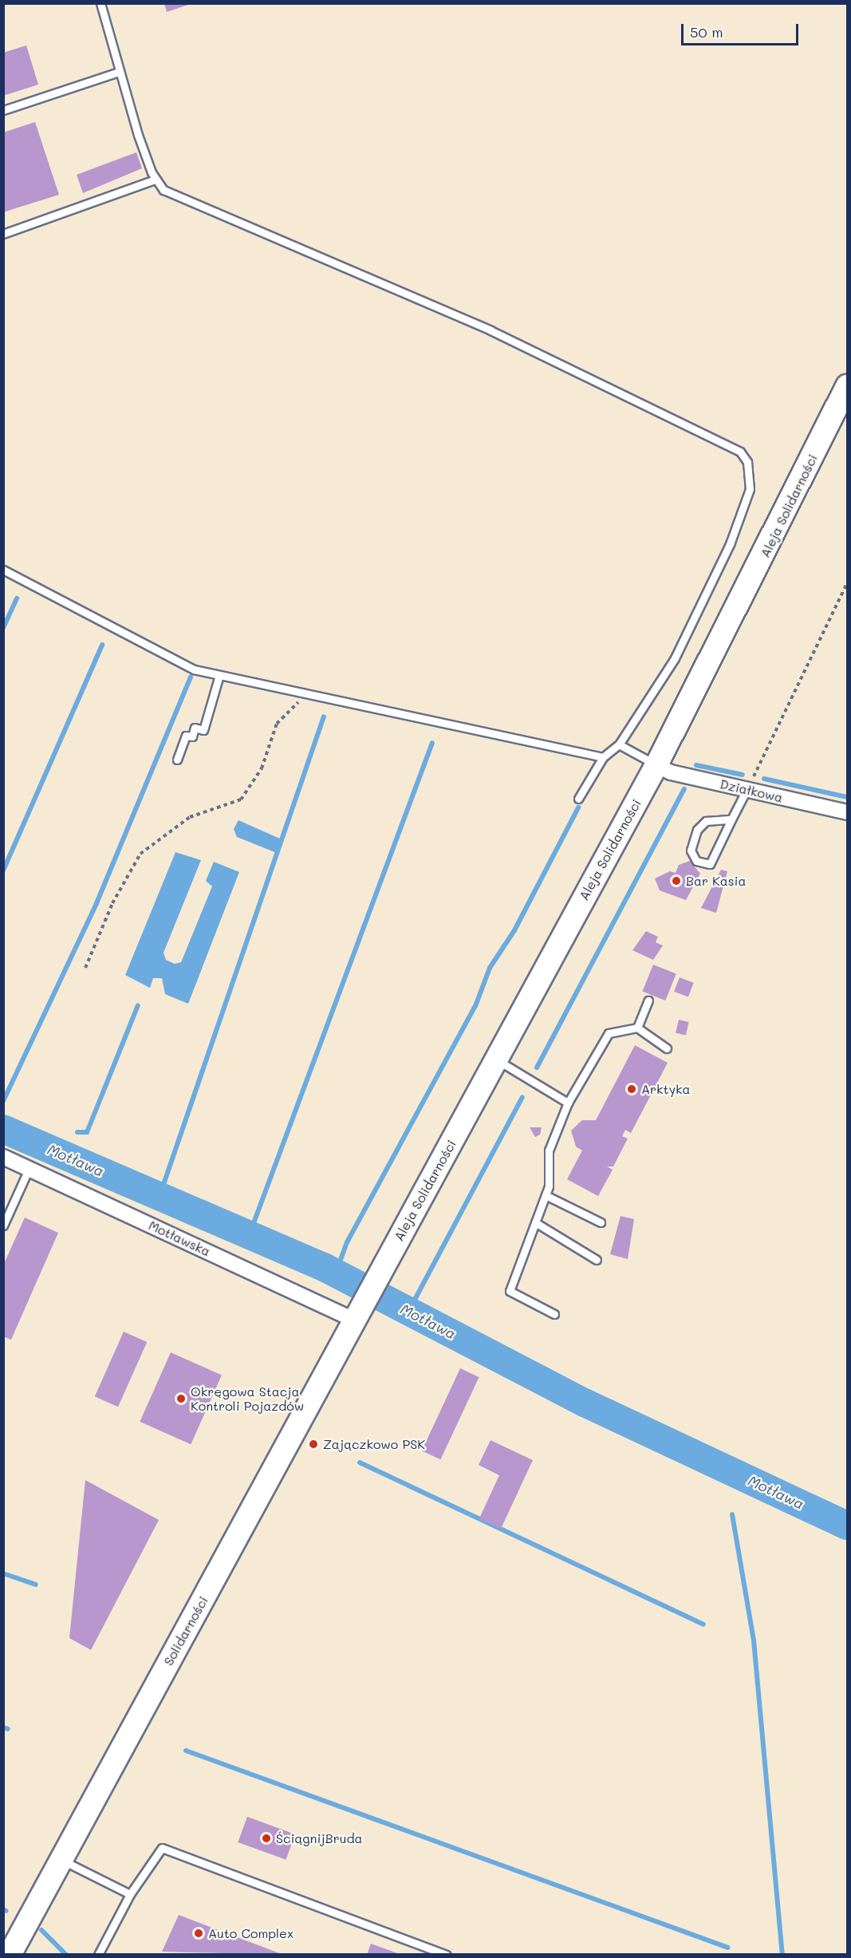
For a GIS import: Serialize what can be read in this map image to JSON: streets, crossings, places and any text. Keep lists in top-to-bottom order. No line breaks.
{"streets":{"main road":["Aleja Solidarności","Solidarności"],"street":["Działkowa","Motławska"]},"crossings":[["Aleja Solidarności","Działkowa"],["Aleja Solidarności","Motławska"],["Aleja Solidarności","Solidarności"],["Motławska","Solidarności"]],"water":["Motława"],"places":["Bar Kasia","Arktyka","Okręgowa Stacja Kontroli Pojazdów","Zajączkowo PSK","ŚciągnijBruda","Auto Complex"],"scale_bar":"50 m"}
